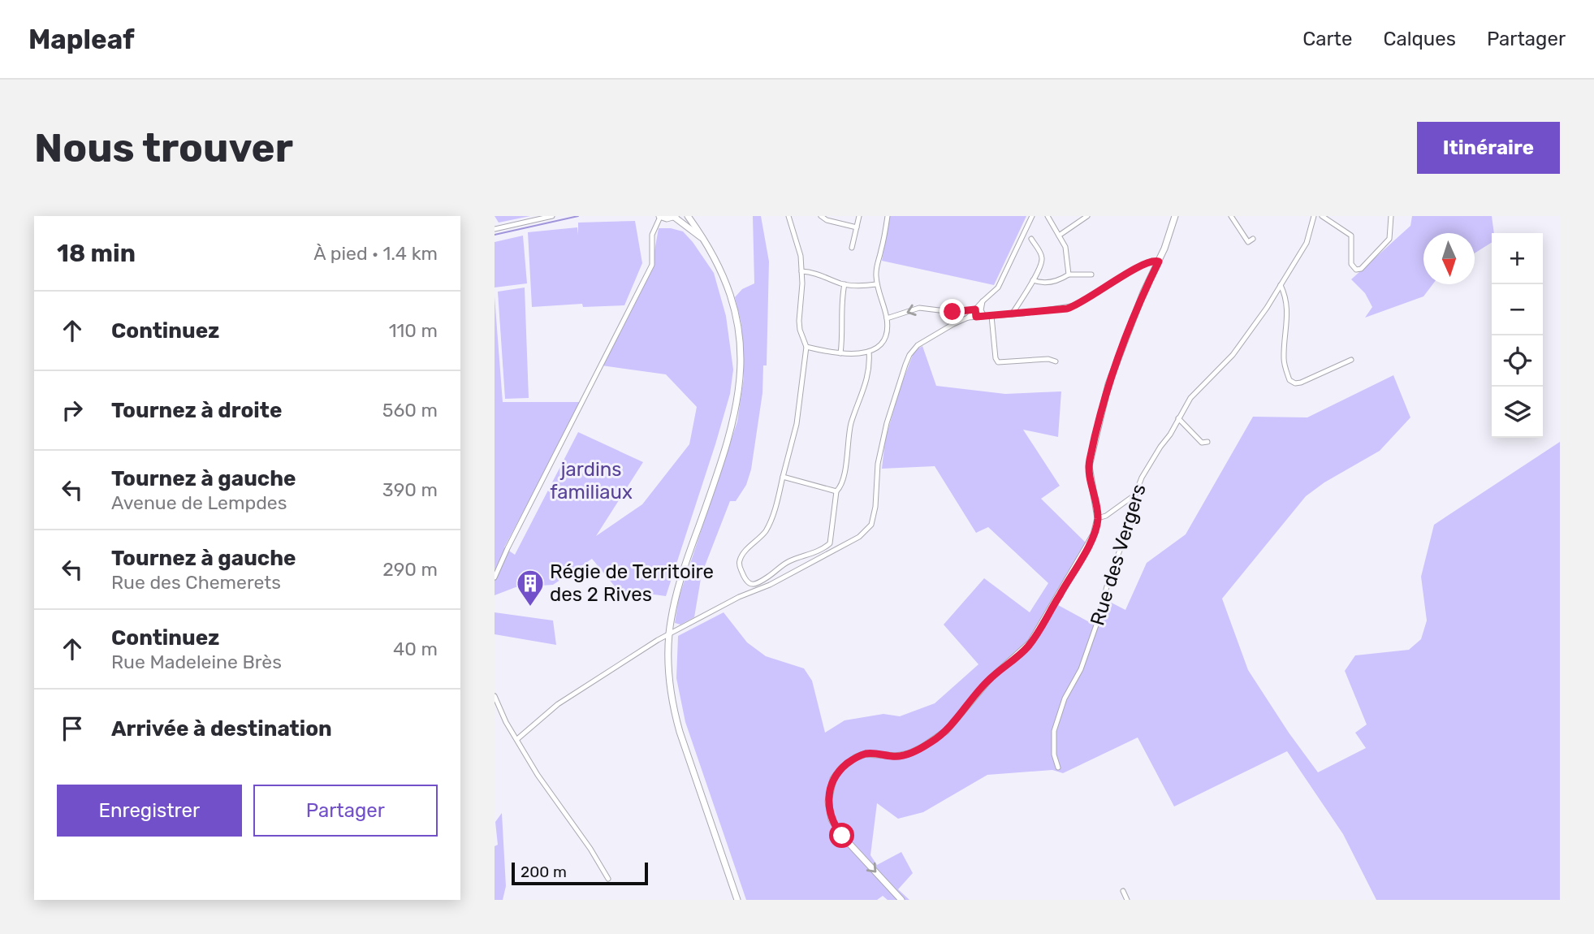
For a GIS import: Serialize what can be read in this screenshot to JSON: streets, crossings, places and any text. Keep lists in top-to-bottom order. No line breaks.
{"streets":{"street":["Rue des Vergers"]},"parks":["jardins familiaux"],"places":{"building":["Régie de Territoire des 2 Rives"]},"scale_bar":"200 m","north":"bottom","page":{"header":"Mapleaf","nav":["Carte","Calques","Partager"],"buttons":["Itinéraire",["Enregistrer","Partager"]],"title":"Nous trouver","heading":["18 min","À pied · 1.4 km"],"map_buttons":["+","−"],"list":[["Continuez","110 m"],["Tournez à droite","560 m"],["Tournez à gauche","Avenue de Lempdes","390 m"],["Tournez à gauche","Rue des Chemerets","290 m"],["Continuez","Rue Madeleine Brès","40 m"],"Arrivée à destination"],"scale":"200 m"}}
